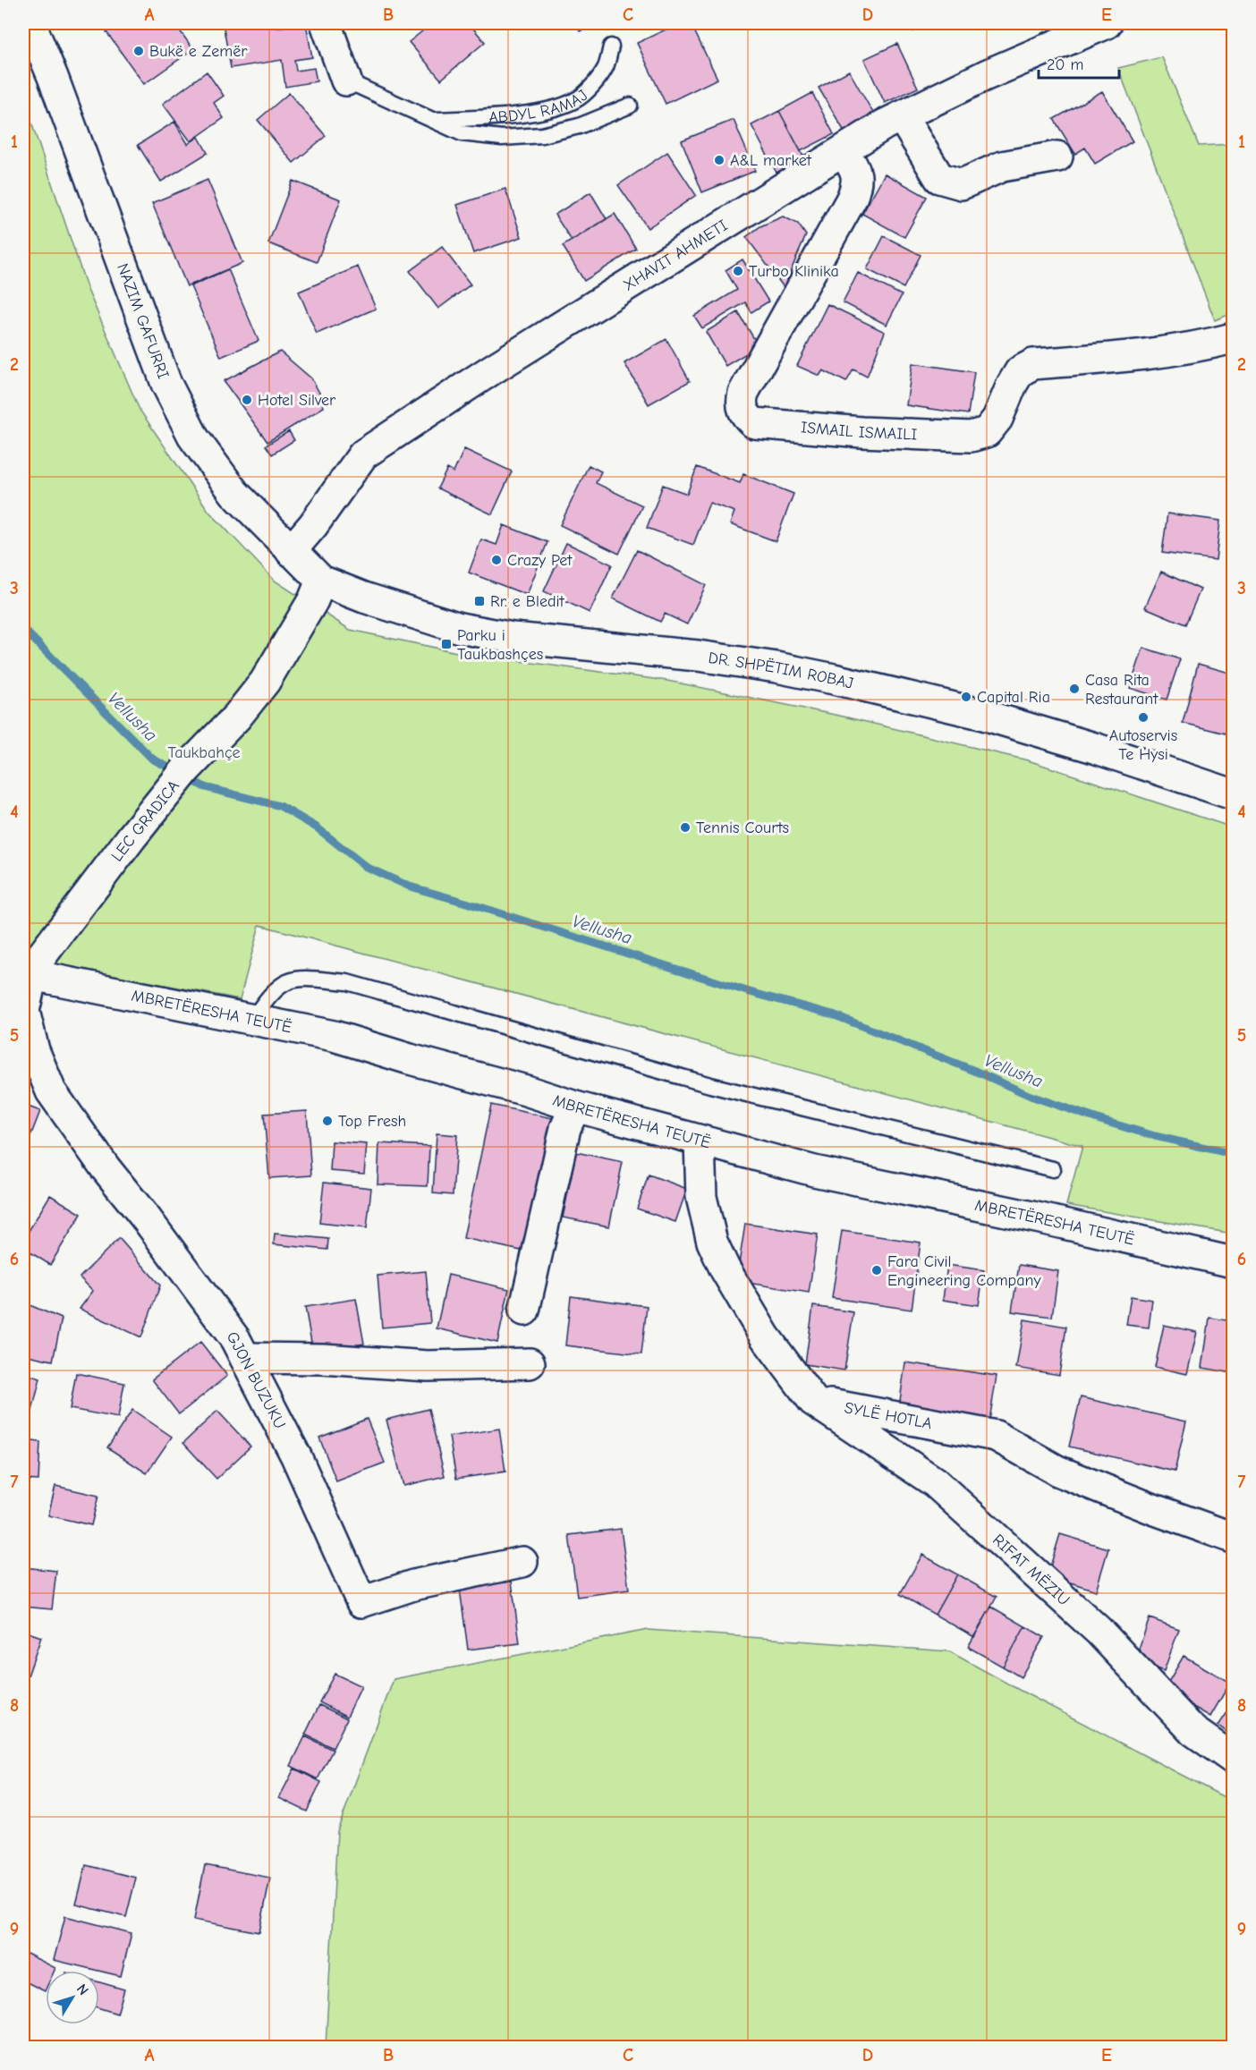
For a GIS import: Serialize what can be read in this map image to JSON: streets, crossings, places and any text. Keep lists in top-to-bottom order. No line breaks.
{"streets":{"street":["ABDYL RAMAJ","XHAVIT AHMETI","NAZIM GAFURRI","ISMAIL ISMAILI","DR. SHPËTIM ROBAJ","LEC GRADICA","MBRETËRESHA TEUTË","GJON BUZUKU","SYLË HOTLA","RIFAT MËZIU"]},"crossings":[["XHAVIT AHMETI","NAZIM GAFURRI"],["XHAVIT AHMETI","ISMAIL ISMAILI"],["NAZIM GAFURRI","DR. SHPËTIM ROBAJ"],["NAZIM GAFURRI","LEC GRADICA"],["DR. SHPËTIM ROBAJ","LEC GRADICA"],["LEC GRADICA","MBRETËRESHA TEUTË"],["LEC GRADICA","GJON BUZUKU"],["MBRETËRESHA TEUTË","GJON BUZUKU"],["SYLË HOTLA","RIFAT MËZIU"]],"water":["Vellusha"],"parks":["Taukbahçe"],"places":{"other":["Bukë e Zemër","A&L market","Turbo Klinika","Hotel Silver","Crazy Pet","Casa Rita Restaurant","Capital Ria","Autoservis Te Hysi","Tennis Courts","Top Fresh","Fara Civil Engineering Company"],"transit":["Rr. e Bledit","Parku i Taukbashçes"]},"scale_bar":"20 m","north":"top right","grid":{"columns":["A","B","C","D","E"],"rows":["1","2","3","4","5","6","7","8","9"]}}
